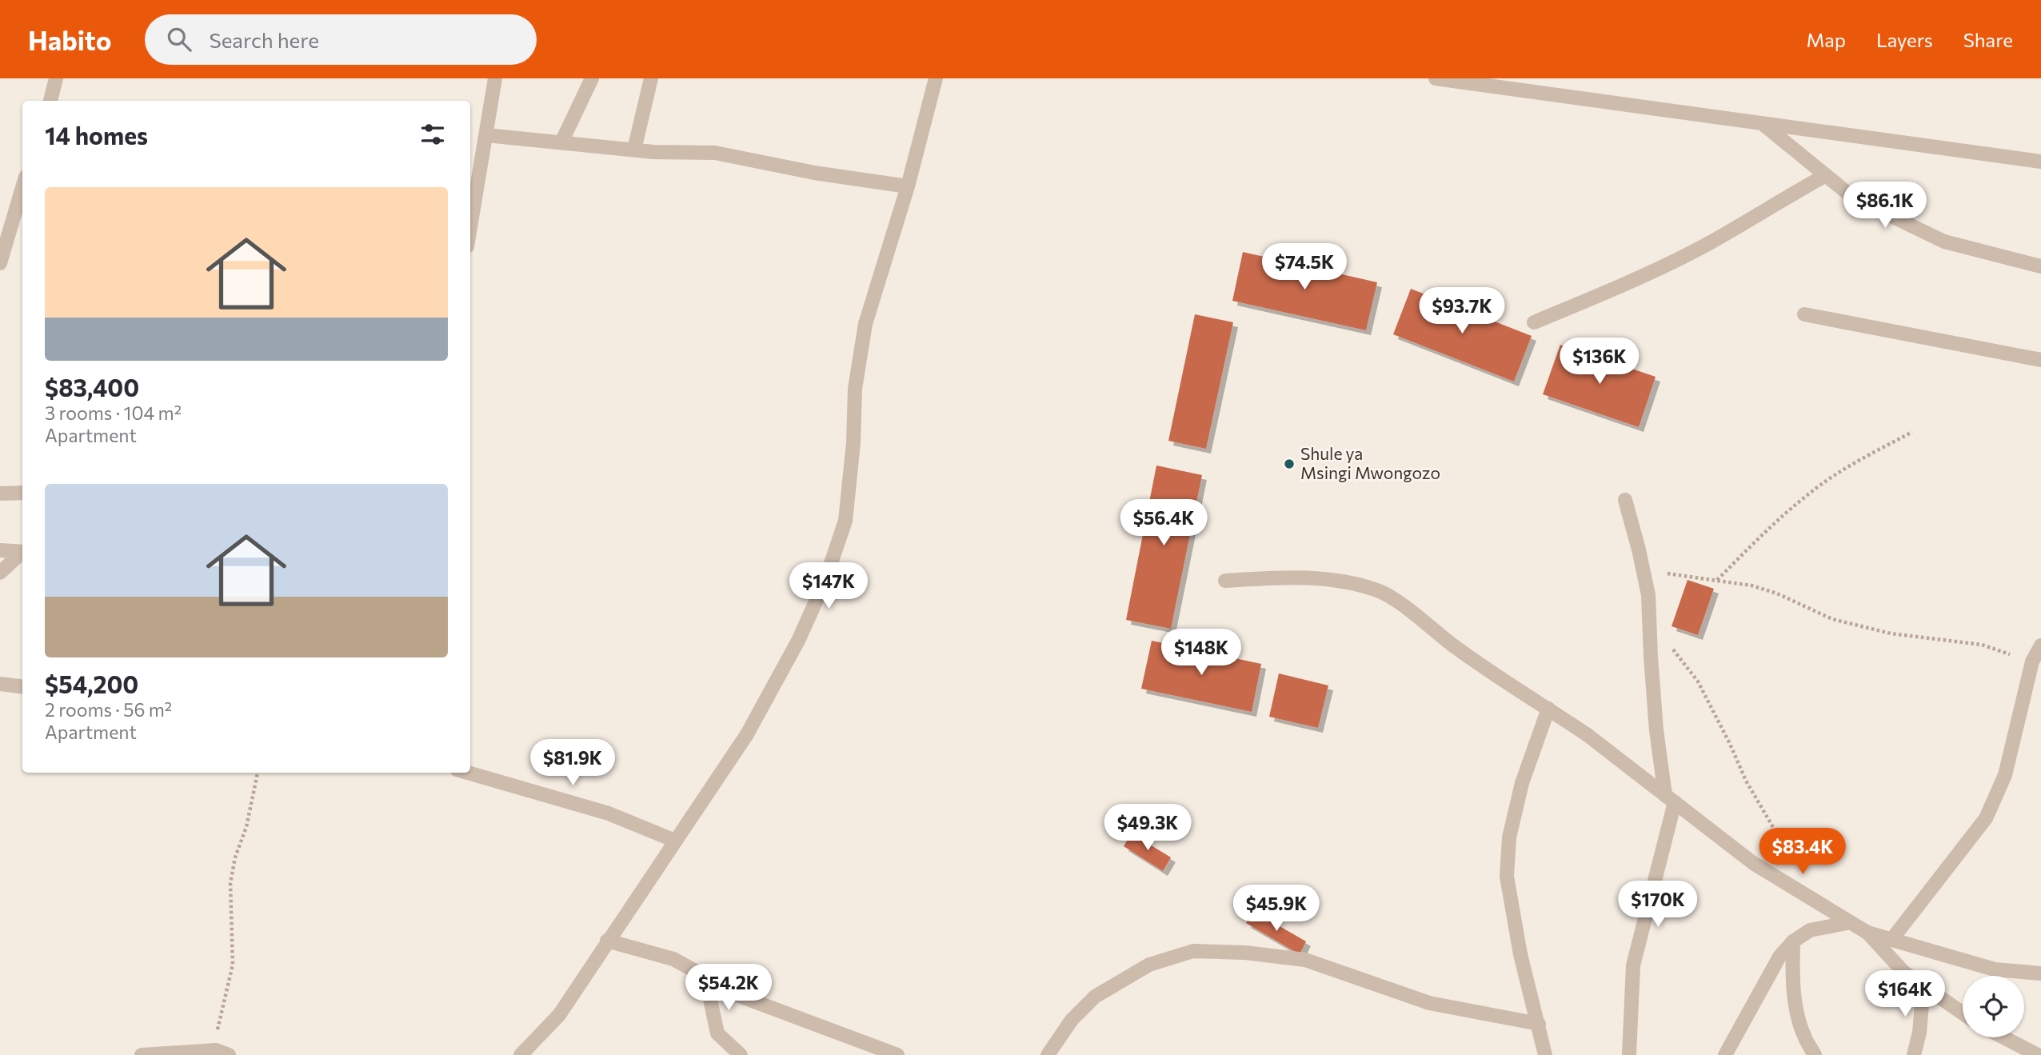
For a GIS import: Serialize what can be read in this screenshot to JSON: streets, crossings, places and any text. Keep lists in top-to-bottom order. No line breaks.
{"places":["Shule ya Msingi Mwongozo"],"page":{"header":"Habito","search":"Search here","nav":["Map","Layers","Share"],"heading":"14 homes","list":[{"name":"$83,400","note":"3 rooms · 104 m² · Apartment"},{"name":"$54,200","note":"2 rooms · 56 m² · Apartment"}],"price":["$86.1K","$74.5K","$93.7K","$136K","$56.4K","$147K","$148K","$81.9K","$49.3K","$83.4K","$170K","$45.9K","$54.2K","$164K"]}}
